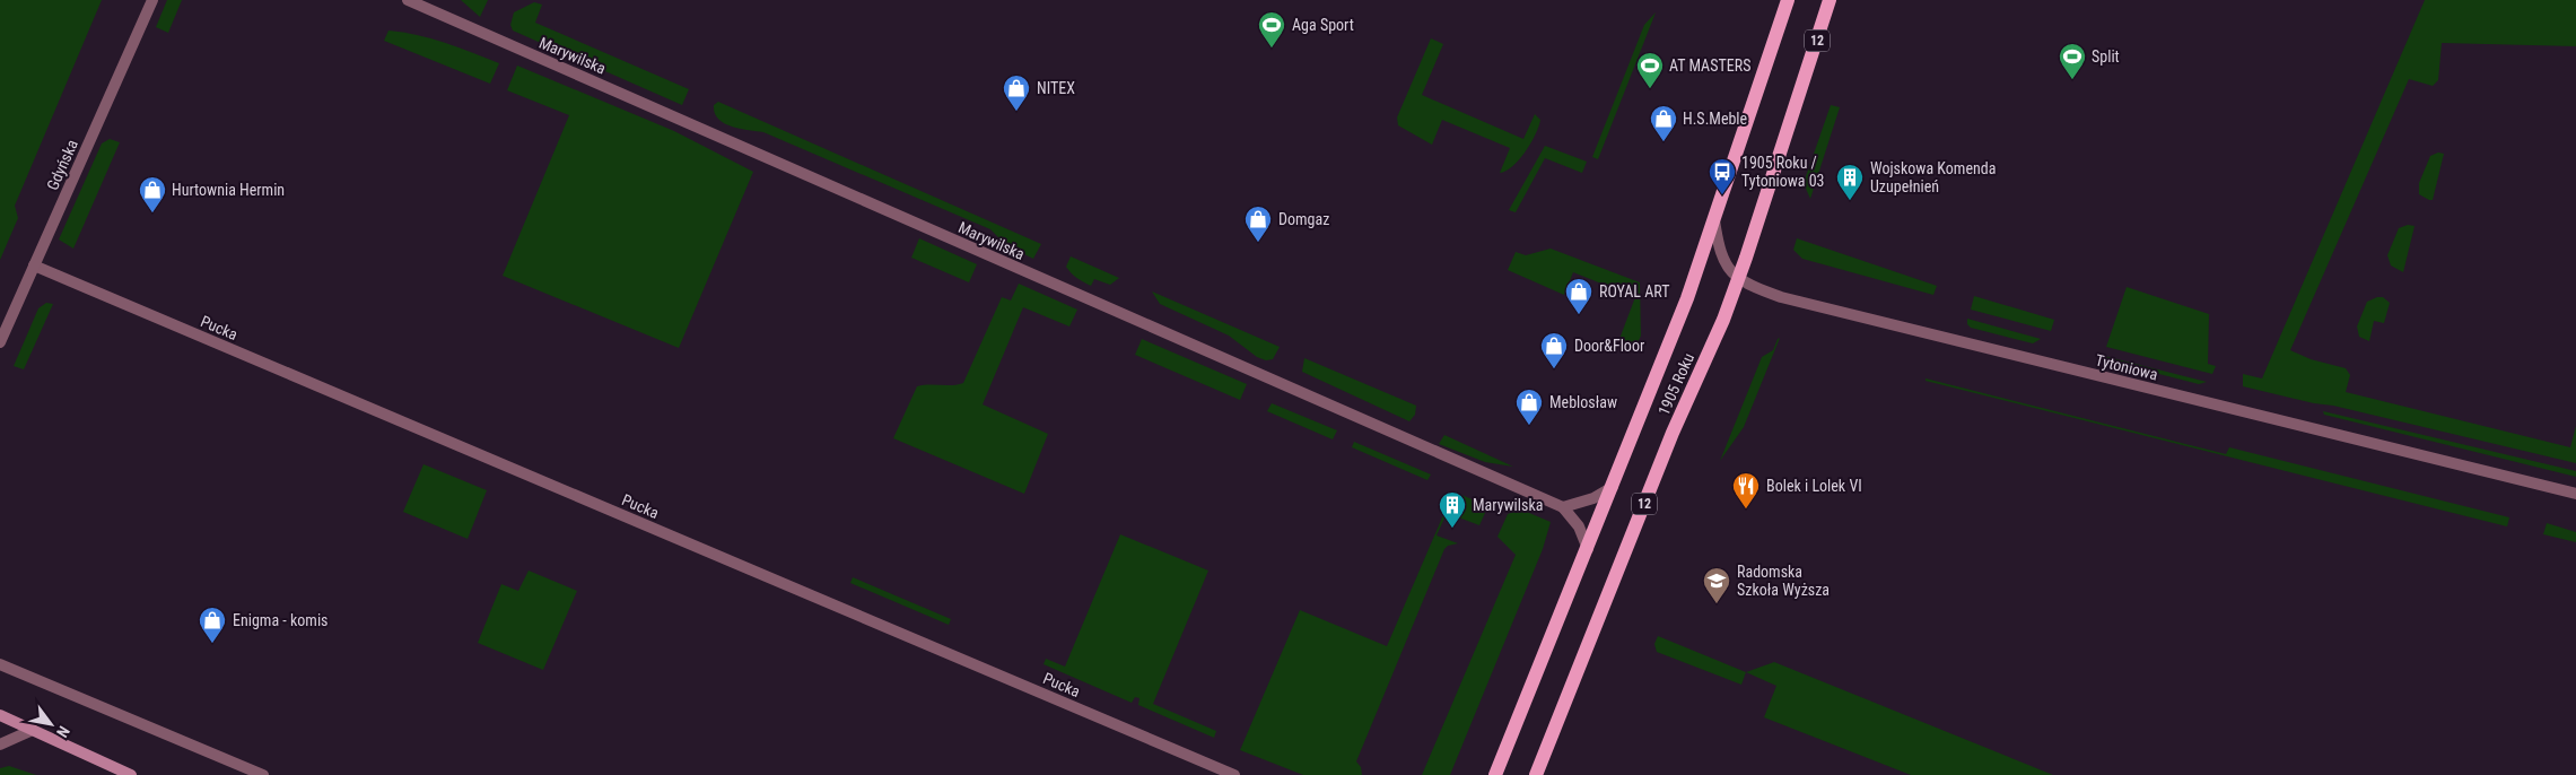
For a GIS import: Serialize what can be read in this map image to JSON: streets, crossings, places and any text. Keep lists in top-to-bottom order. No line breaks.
{"streets":{"main road":["12","1905 Roku"],"street":["Marywilska","Gdyńska","Pucka","Tytoniowa"]},"crossings":[["Marywilska","1905 Roku"],["Gdyńska","Pucka"],["Tytoniowa","1905 Roku"]],"places":{"sports":["Aga Sport","Split","AT MASTERS"],"shop":["NITEX","H.S.Meble","Hurtownia Hermin","Domgaz","ROYAL ART","Door&Floor","Meblosław","Enigma - komis"],"bus stop":["1905 Roku / Tytoniowa 03"],"building":["Wojskowa Komenda Uzupełnień","Marywilska"],"restaurant":["Bolek i Lolek VI"],"school or university":["Radomska Szkoła Wyższa"]},"north":"bottom right"}
